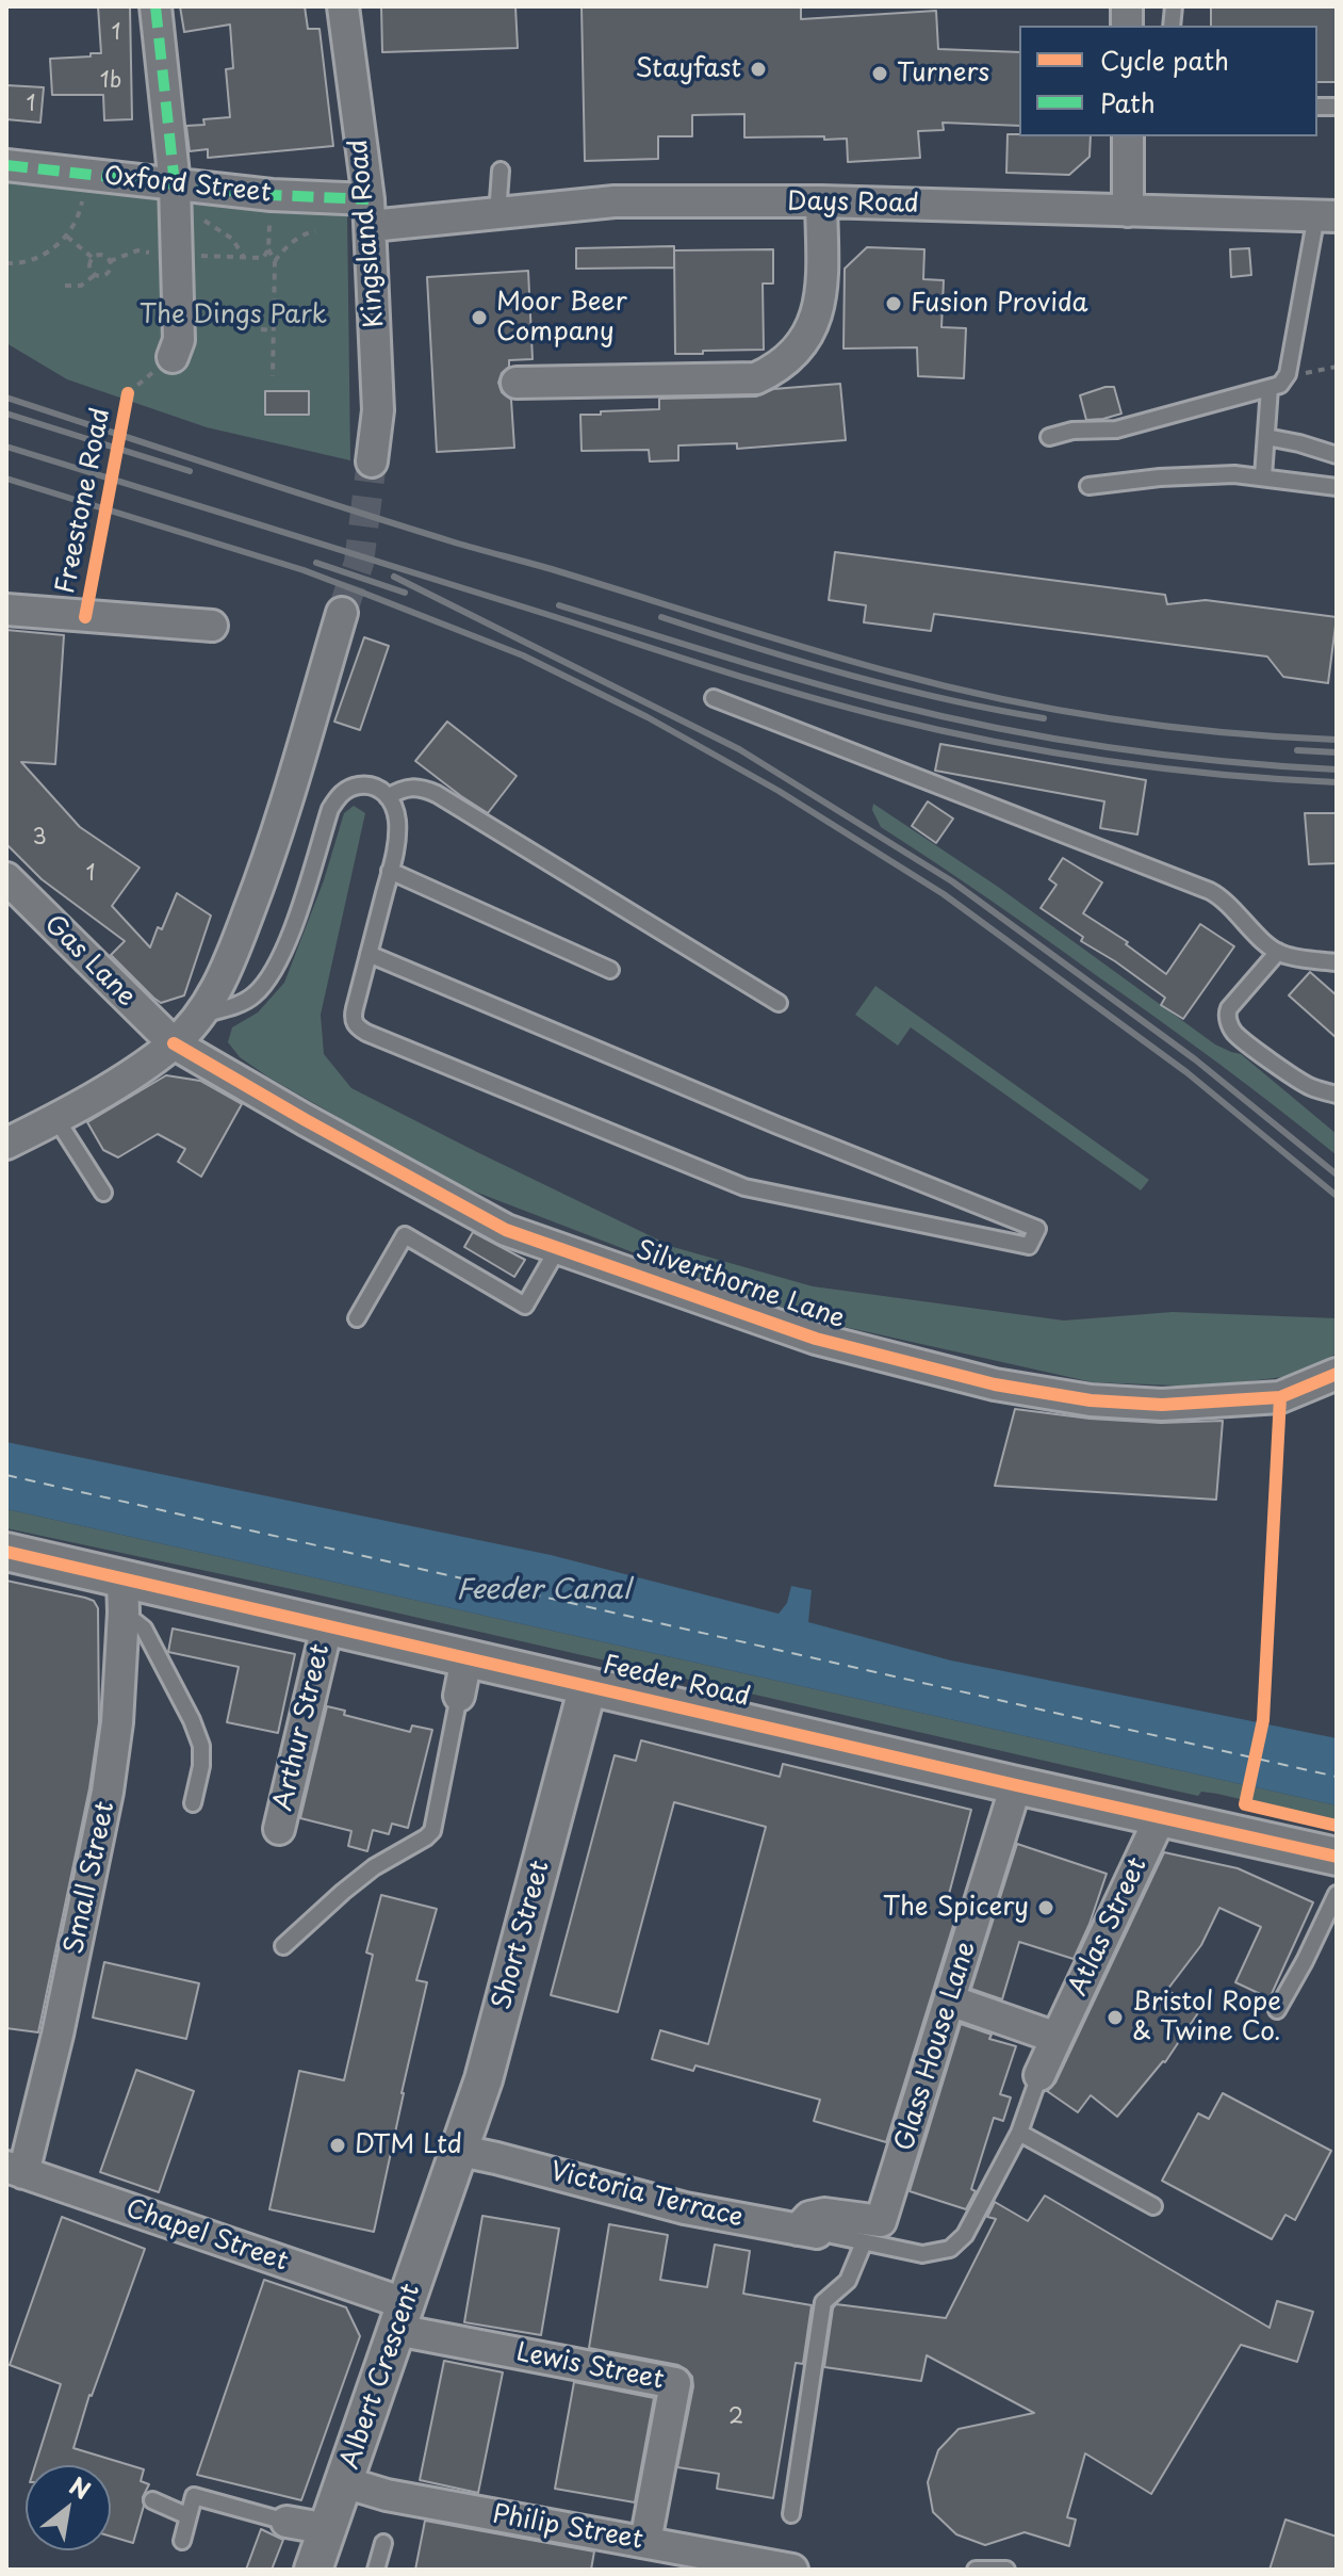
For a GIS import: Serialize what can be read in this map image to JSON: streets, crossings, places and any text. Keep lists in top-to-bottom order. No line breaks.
{"streets":{"street":["Oxford Street","Days Road","Kingsland Road","Freestone Road","Gas Lane","Silverthorne Lane","Feeder Road","Arthur Street","Small Street","Atlas Street","Short Street","Glass House Lane","Victoria Terrace","Chapel Street","Lewis Street","Albert Crescent","Philip Street"]},"crossings":[["Oxford Street","Days Road"],["Oxford Street","Kingsland Road"],["Days Road","Kingsland Road"],["Gas Lane","Silverthorne Lane"],["Feeder Road","Arthur Street"],["Feeder Road","Small Street"],["Feeder Road","Atlas Street"],["Feeder Road","Short Street"],["Feeder Road","Glass House Lane"],["Small Street","Chapel Street"],["Atlas Street","Victoria Terrace"],["Short Street","Victoria Terrace"],["Short Street","Albert Crescent"],["Glass House Lane","Victoria Terrace"],["Victoria Terrace","Albert Crescent"],["Chapel Street","Lewis Street"],["Chapel Street","Albert Crescent"],["Lewis Street","Albert Crescent"],["Lewis Street","Philip Street"],["Albert Crescent","Philip Street"]],"water":["Feeder Canal"],"parks":["The Dings Park"],"places":["Stayfast","Turners","Fusion Provida","Moor Beer Company","The Spicery","Bristol Rope & Twine Co.","DTM Ltd"],"house_numbers":["1","1b","1","3","1","2"],"legend":["Cycle path","Path"],"north":"top right"}
